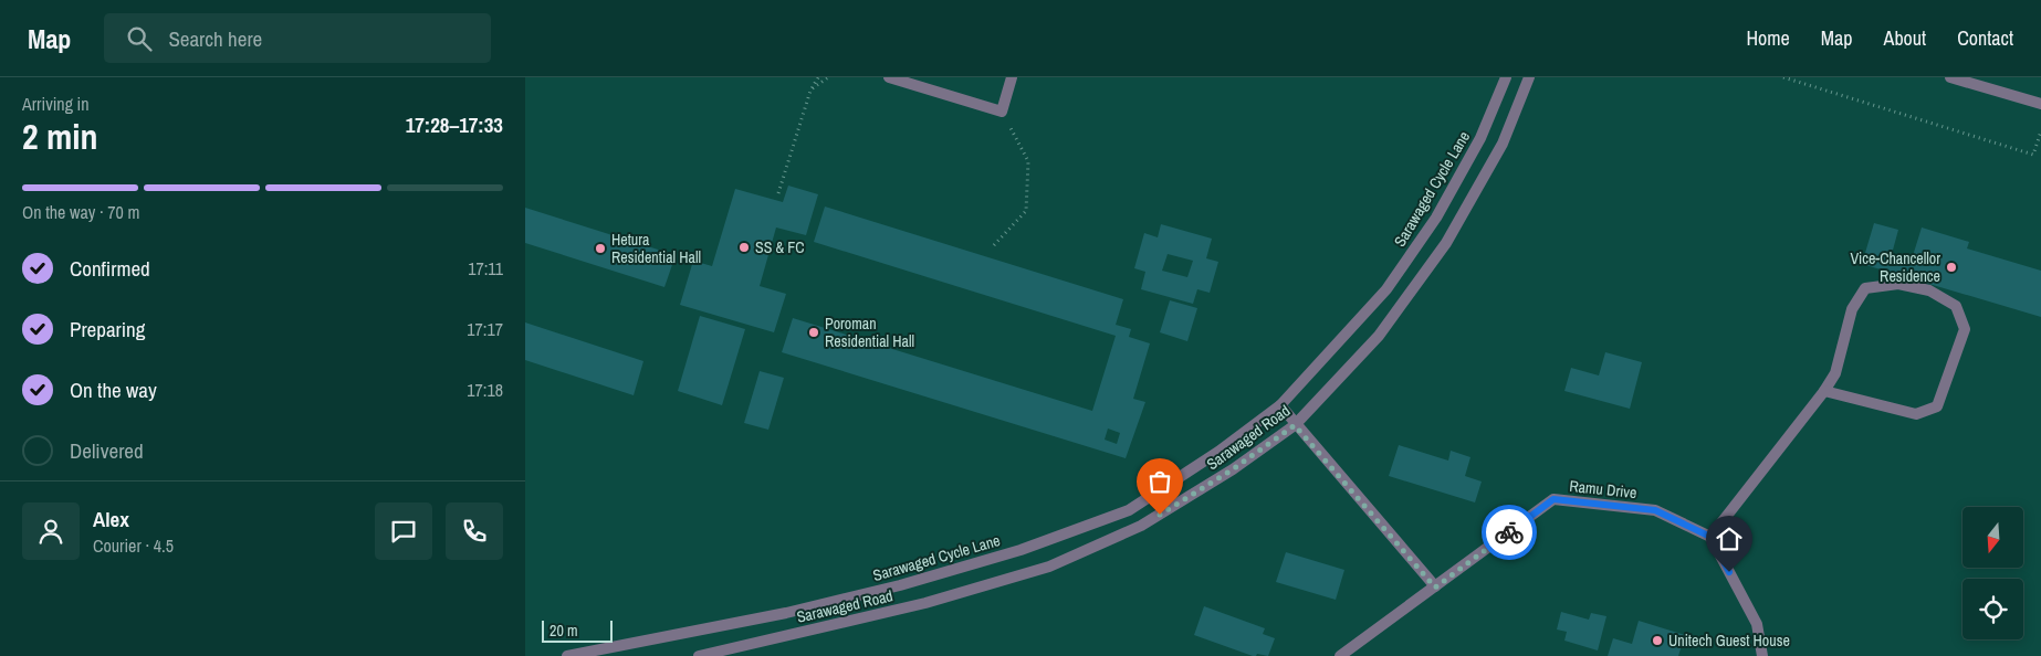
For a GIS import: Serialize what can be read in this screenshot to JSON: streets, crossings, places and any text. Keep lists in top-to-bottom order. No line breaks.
{"streets":{"street":["Sarawaged Cycle Lane","Sarawaged Road","Ramu Drive"]},"places":["SS & FC","Hetura Residential Hall","Vice-Chancellor Residence","Poroman Residential Hall","Unitech Guest House"],"scale_bar":"20 m","north":"bottom","page":{"header":"Map","search":"Search here","nav":["Home","Map","About","Contact"],"heading":["2 min","Arriving in","17:28–17:33"],"panel":["Alex","Courier · 4.5"],"bar":"On the way · 70 m","list":[["Confirmed","17:11"],["Preparing","17:17"],["On the way","17:18"],"Delivered"],"scale":"20 m"}}
